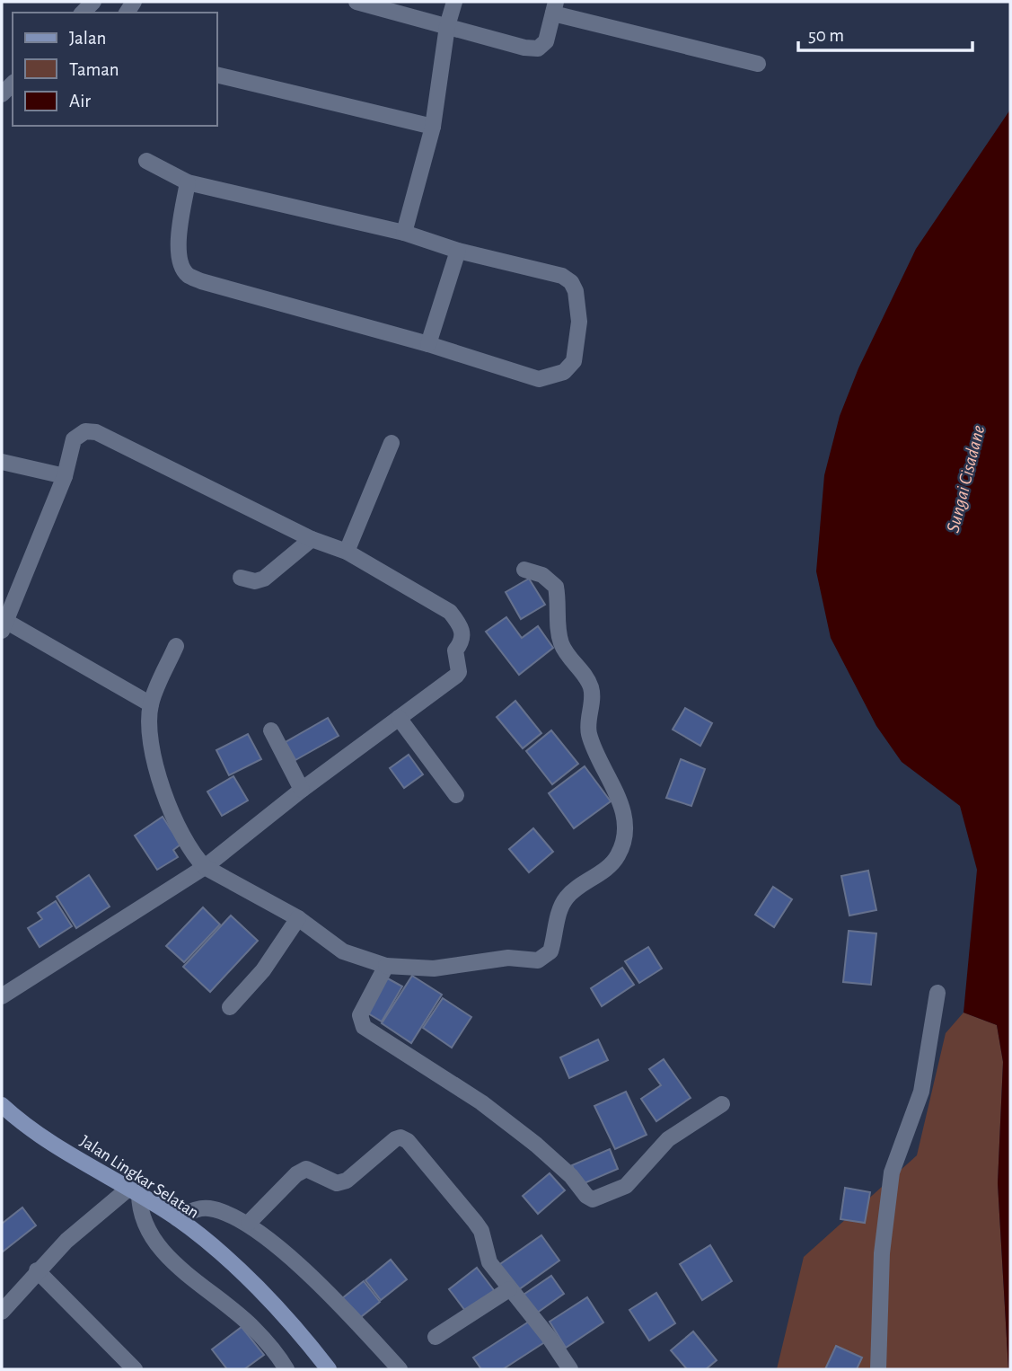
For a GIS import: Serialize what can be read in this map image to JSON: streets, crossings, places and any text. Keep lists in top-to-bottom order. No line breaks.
{"streets":{"main road":["Jalan Lingkar Selatan"]},"water":["Sungai Cisadane"],"legend":["Jalan","Taman","Air"],"scale_bar":"50 m"}
